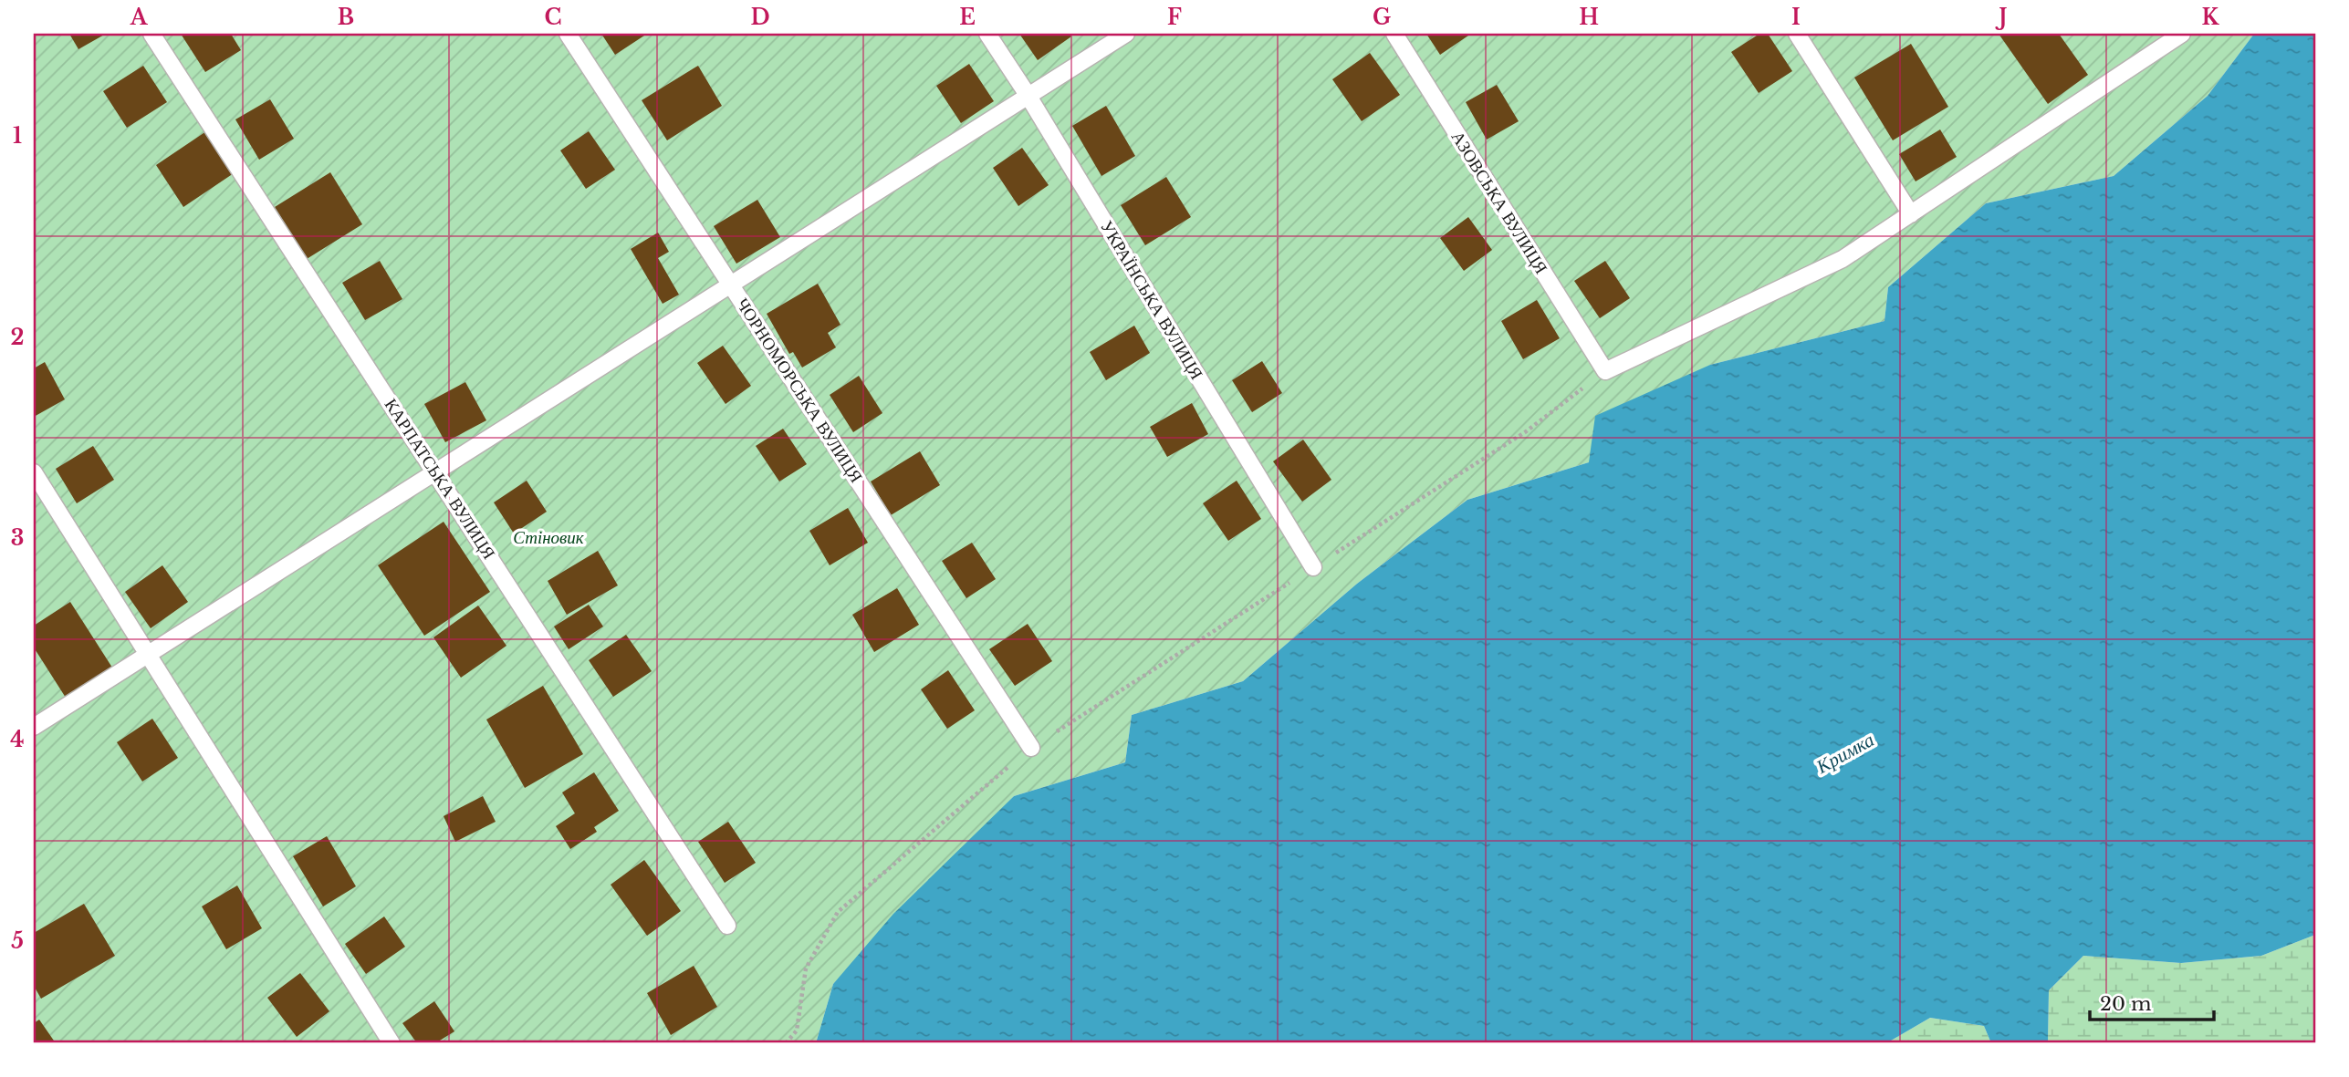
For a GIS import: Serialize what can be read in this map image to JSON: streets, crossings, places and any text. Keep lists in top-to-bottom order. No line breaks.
{"streets":{"lane":["АЗОВСЬКА ВУЛИЦЯ","УКРАЇНСЬКА ВУЛИЦЯ","ЧОРНОМОРСЬКА ВУЛИЦЯ","КАРПАТСЬКА ВУЛИЦЯ"]},"water":["Кримка"],"parks":["Стіновик"],"scale_bar":"20 m","grid":{"columns":["A","B","C","D","E","F","G","H","I","J","K"],"rows":["1","2","3","4","5"]}}
